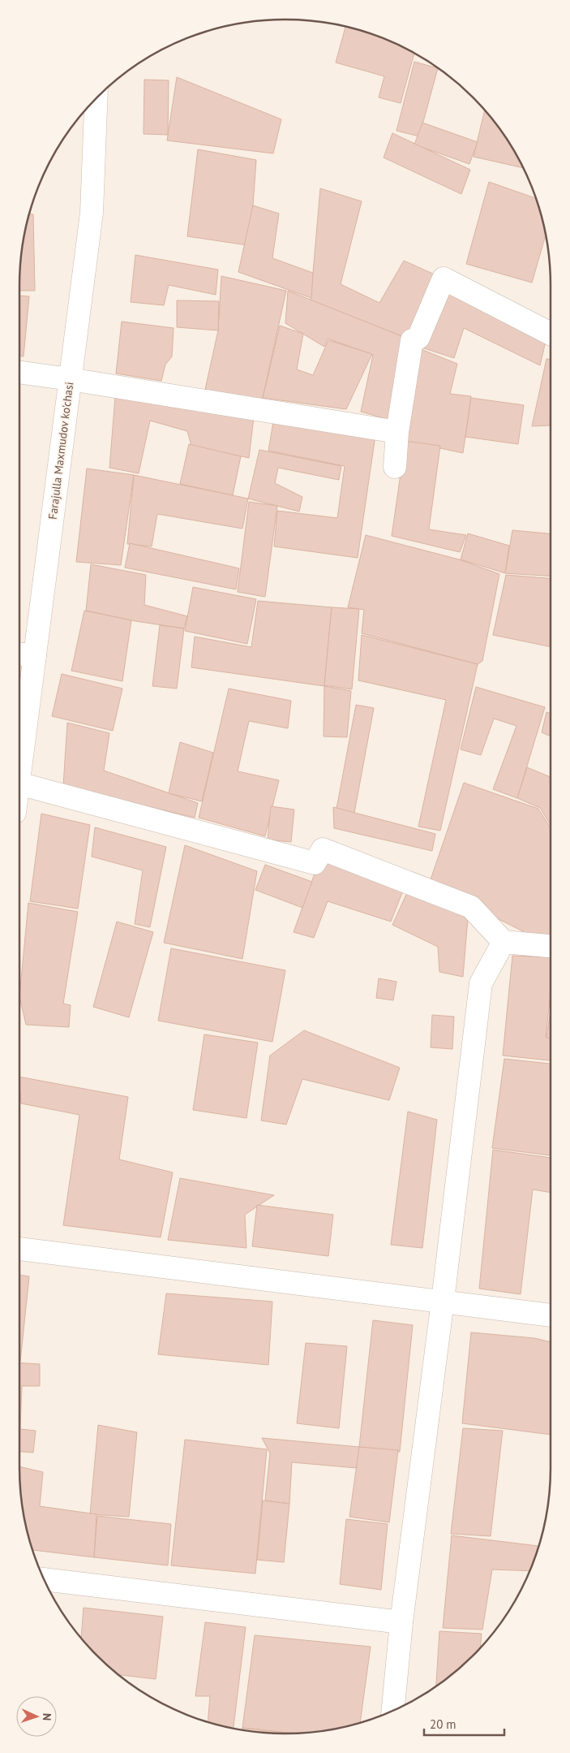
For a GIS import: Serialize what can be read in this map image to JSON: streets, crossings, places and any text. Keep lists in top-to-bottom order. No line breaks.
{"streets":{"street":["Farajulla Maxmudov ko'chasi"]},"scale_bar":"20 m","north":"right"}
